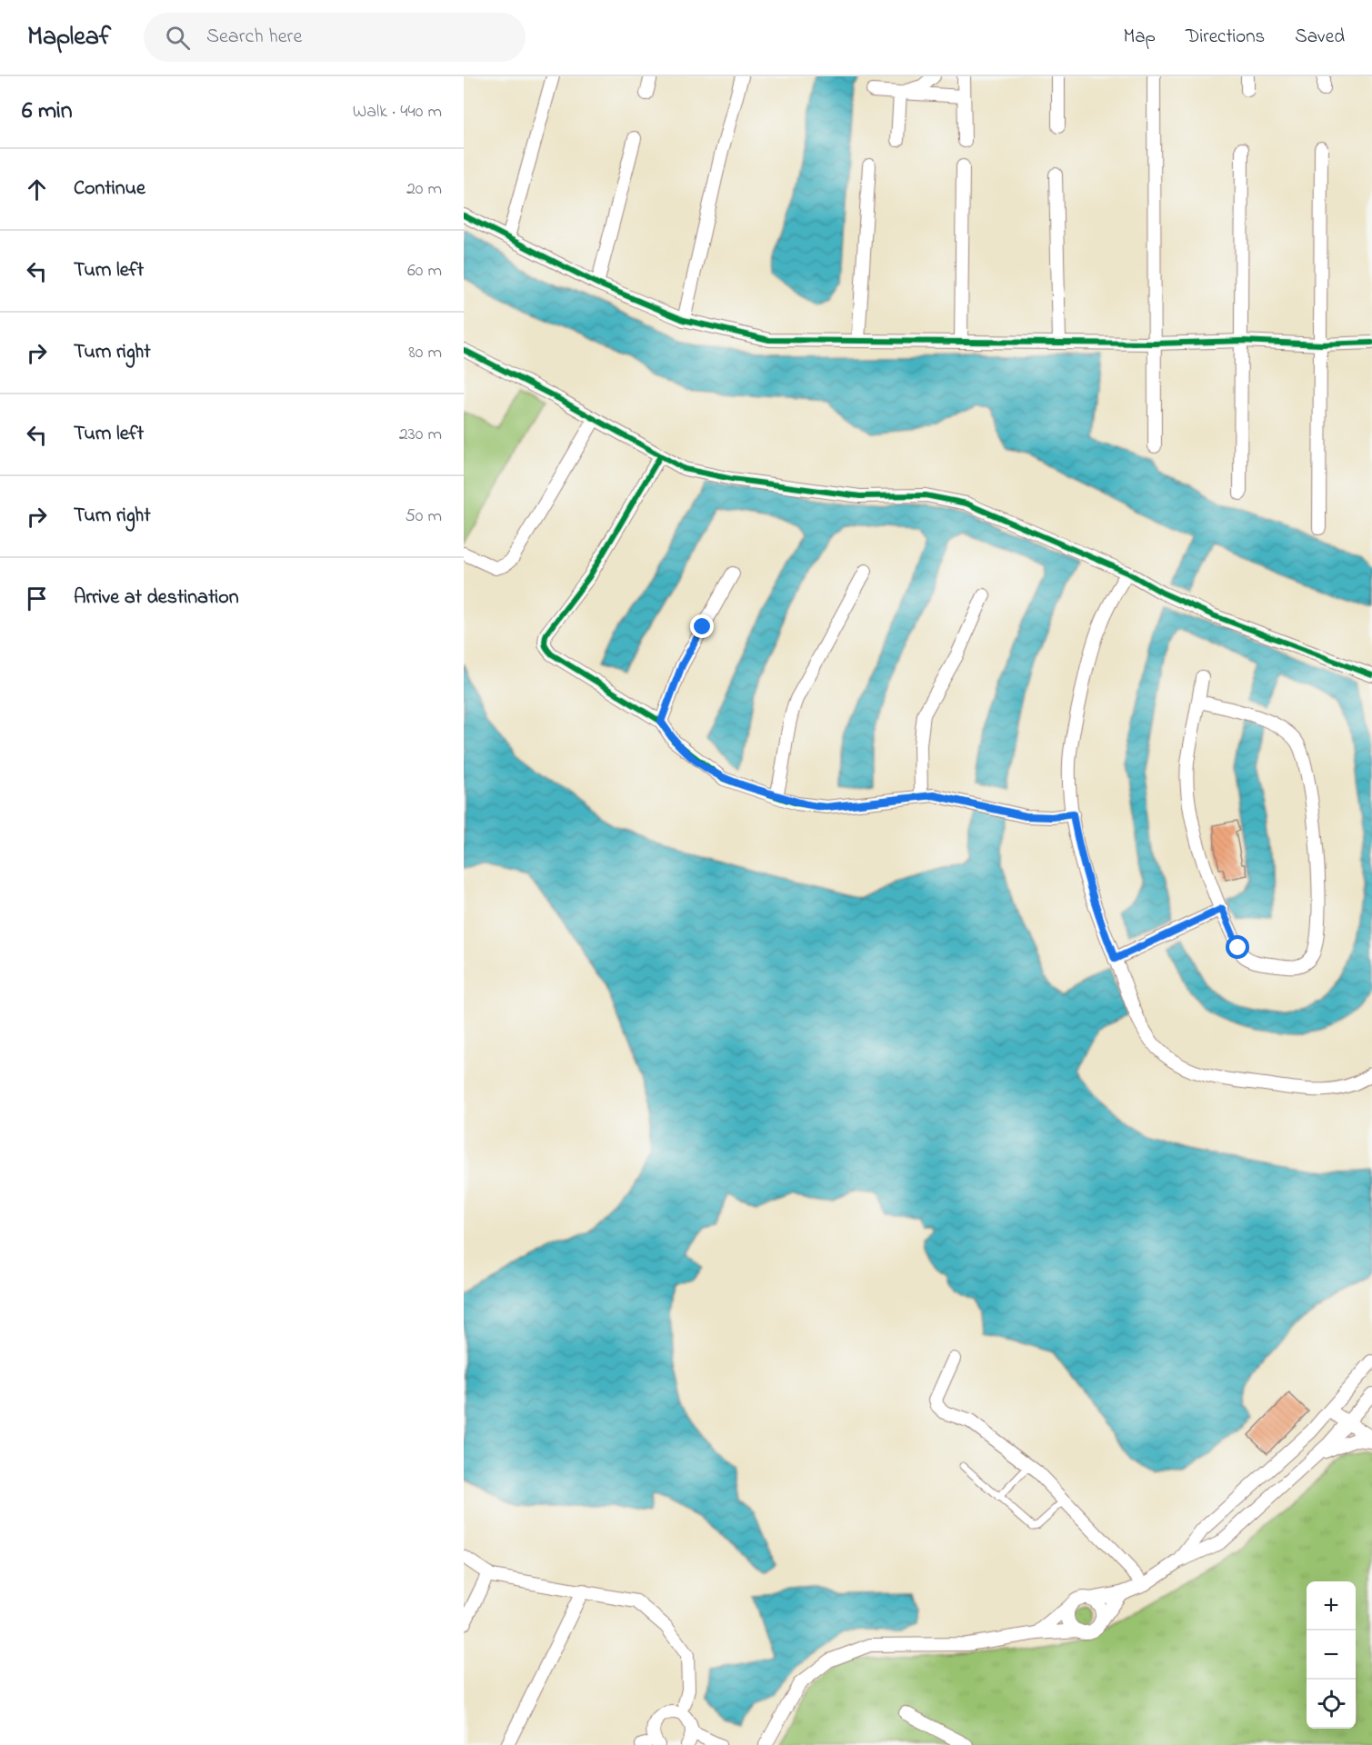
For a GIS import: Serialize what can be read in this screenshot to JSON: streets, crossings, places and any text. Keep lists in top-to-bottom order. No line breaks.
{"page":{"header":"Mapleaf","search":"Search here","nav":["Map","Directions","Saved"],"heading":["6 min","Walk · 440 m"],"list":[["Continue","20 m"],["Turn left","60 m"],["Turn right","80 m"],["Turn left","230 m"],["Turn right","50 m"],"Arrive at destination"],"map_buttons":["+","−"]}}
